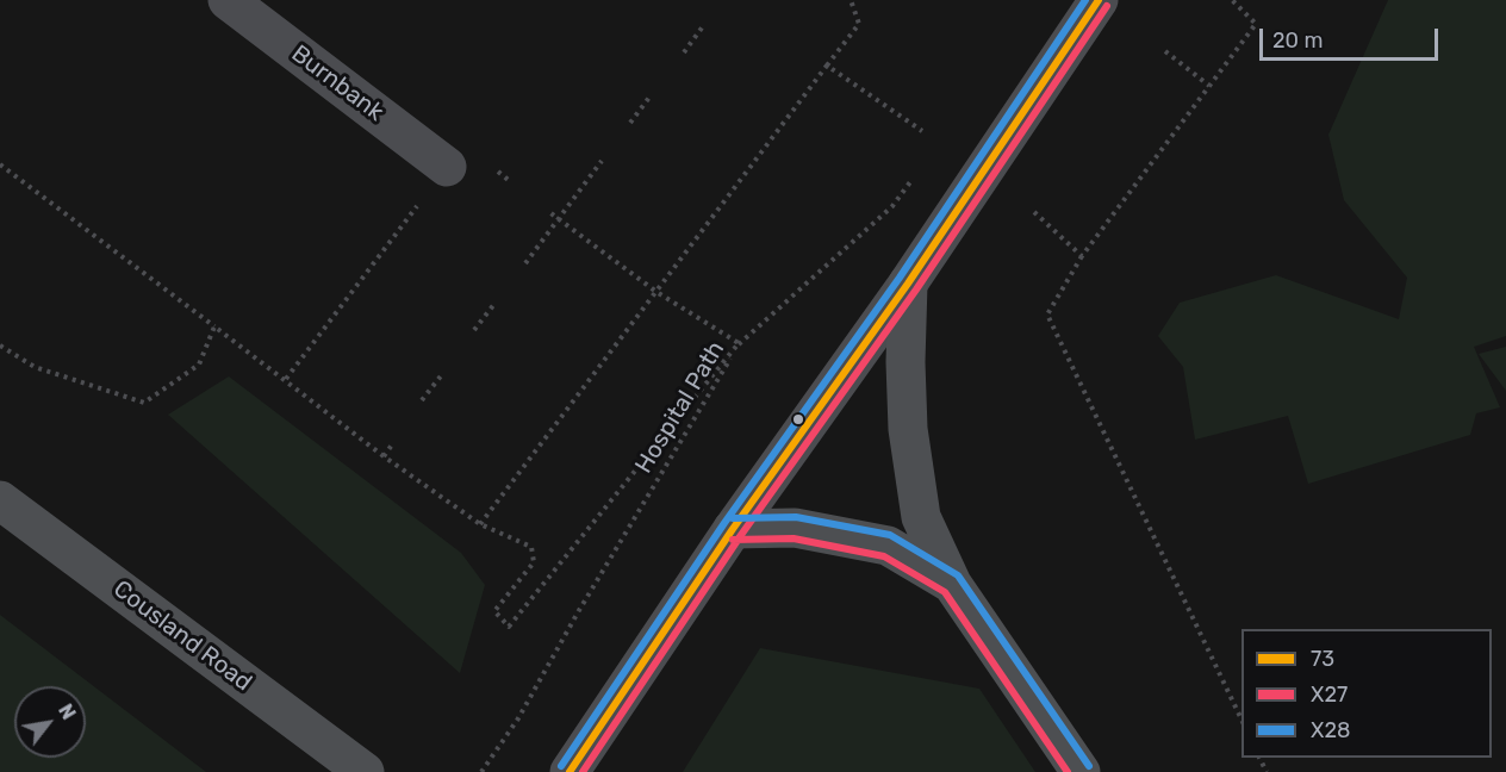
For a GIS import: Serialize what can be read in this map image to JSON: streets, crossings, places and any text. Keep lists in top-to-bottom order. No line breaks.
{"streets":{"main road":["Cousland Road"],"street":["Burnbank"],"path":["Hospital Path"]},"lines":["transit line 73","transit line X28","transit line X27"],"legend":["73","X27","X28"],"scale_bar":"20 m","north":"top right"}
